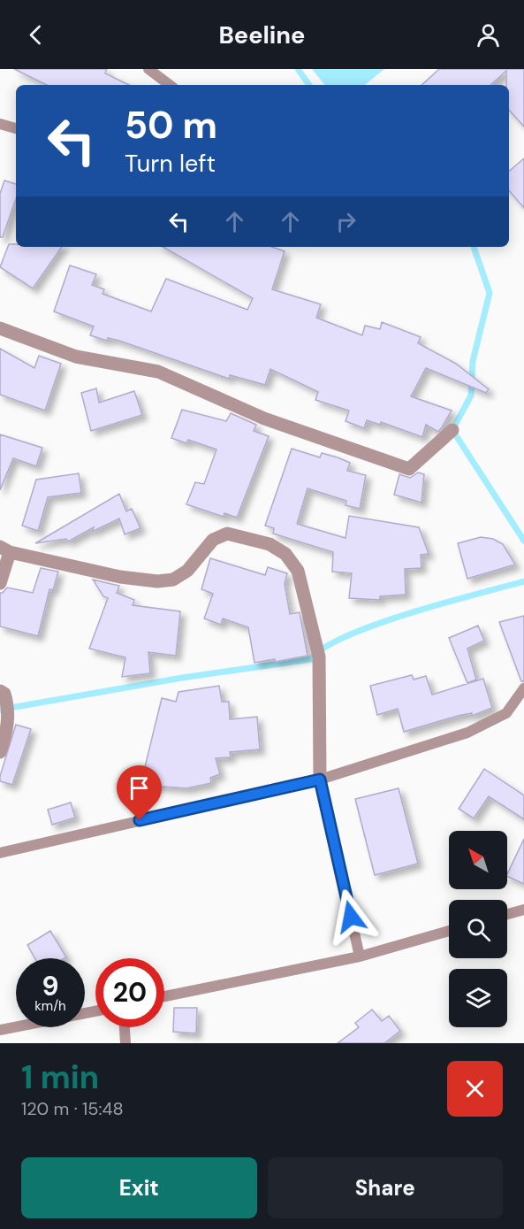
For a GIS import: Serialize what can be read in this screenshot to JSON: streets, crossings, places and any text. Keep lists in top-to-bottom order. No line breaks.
{"north":"top left","page":{"header":"Beeline","turn":["50 m","Turn left"],"speed":"9 km/h","limit":"20","heading":["1 min","120 m · 15:48"],"buttons":["Exit","Share"]}}
